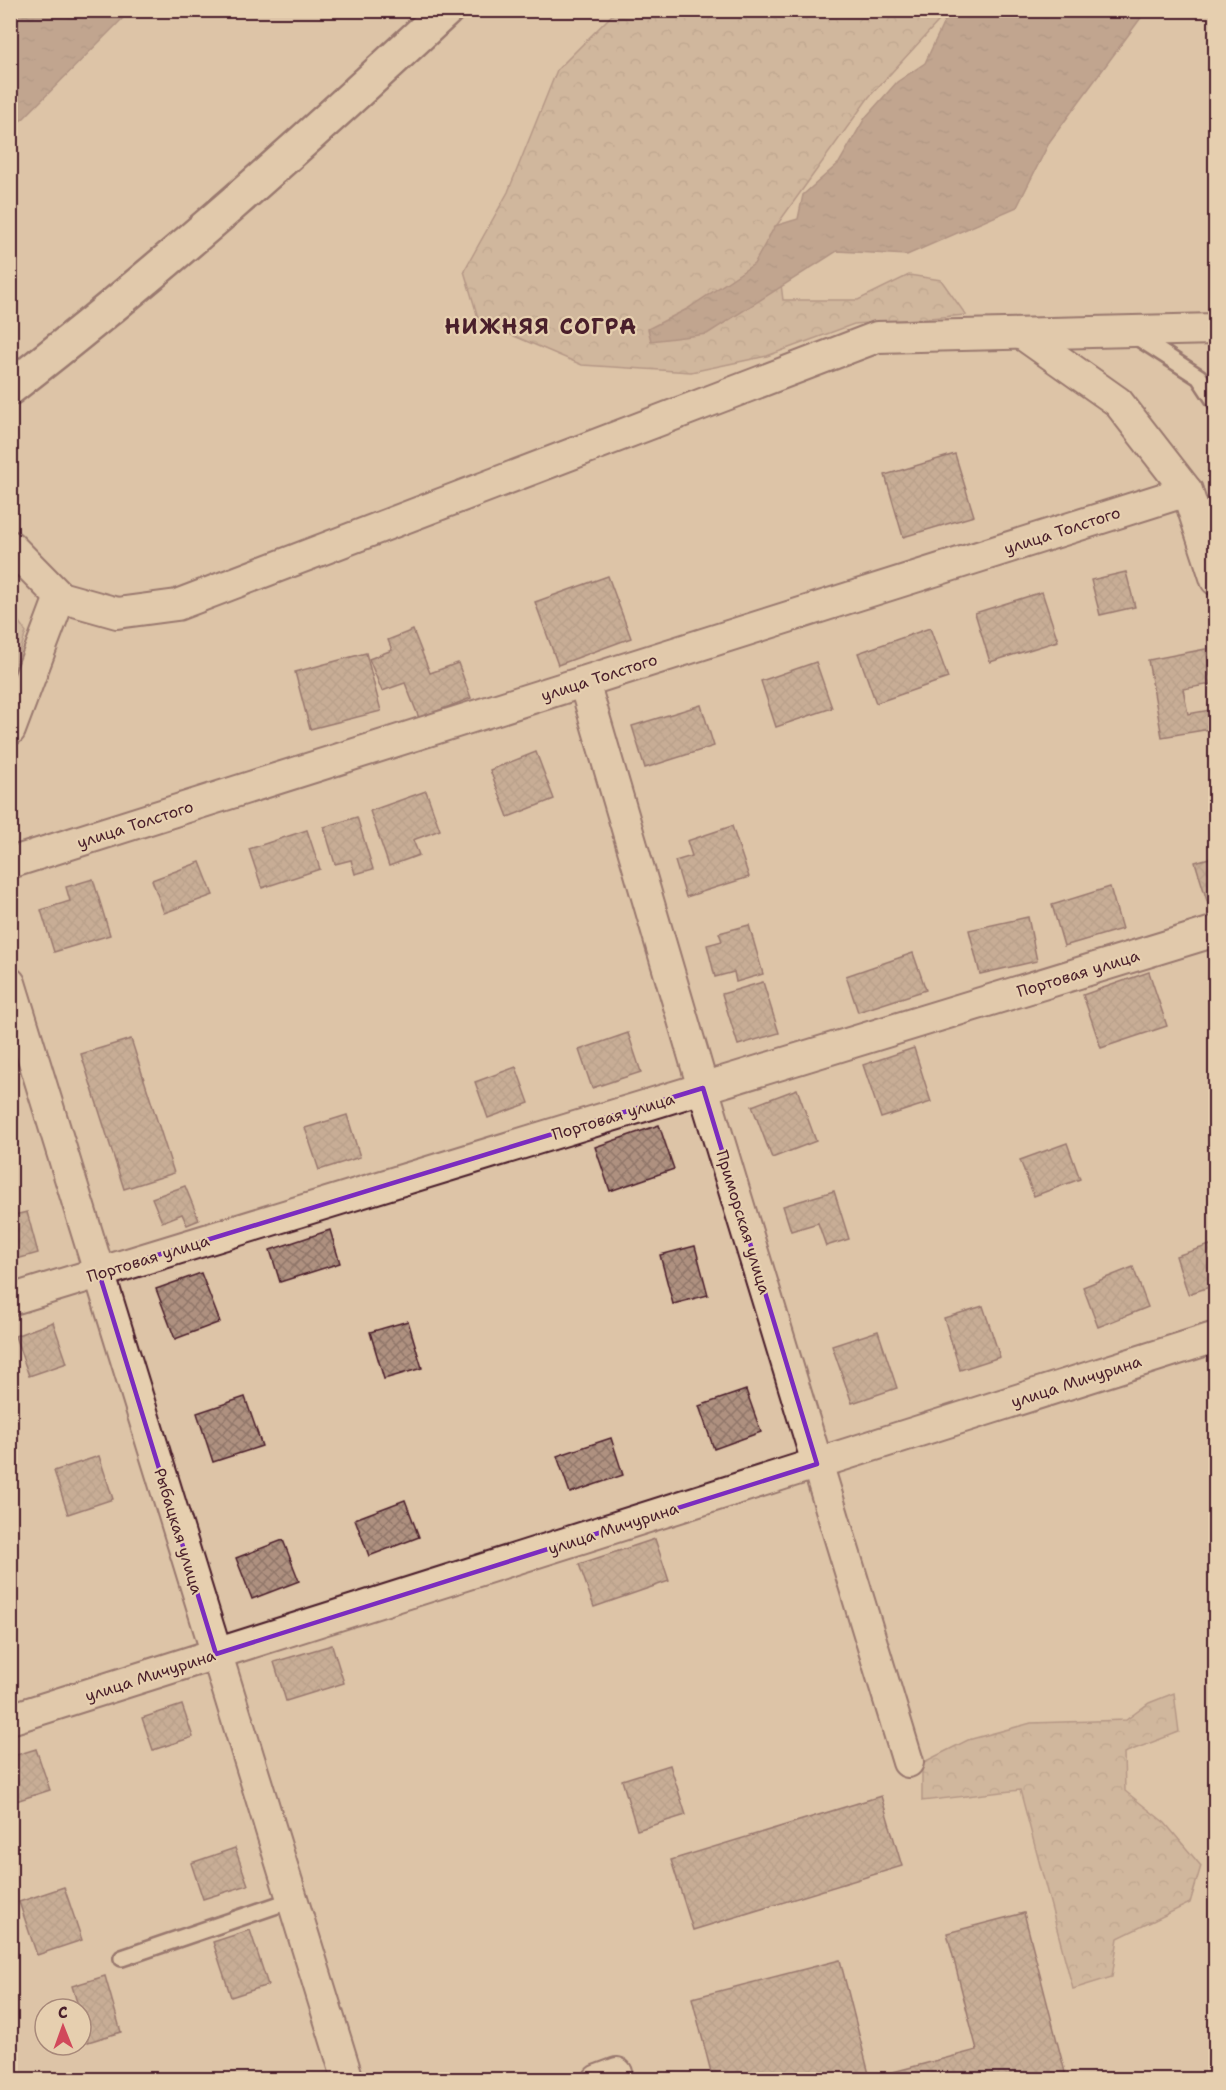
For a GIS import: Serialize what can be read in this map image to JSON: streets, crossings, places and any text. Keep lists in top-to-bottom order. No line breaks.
{"streets":{"street":["улица Толстого","Портовая улица","Приморская улица","улица Мичурина","Рыбацкая улица"]},"crossings":[["улица Толстого","Приморская улица"],["Портовая улица","Приморская улица"],["Портовая улица","Рыбацкая улица"],["Приморская улица","улица Мичурина"],["улица Мичурина","Рыбацкая улица"]],"districts":["НИЖНЯЯ СОГРА"],"north":"top"}
